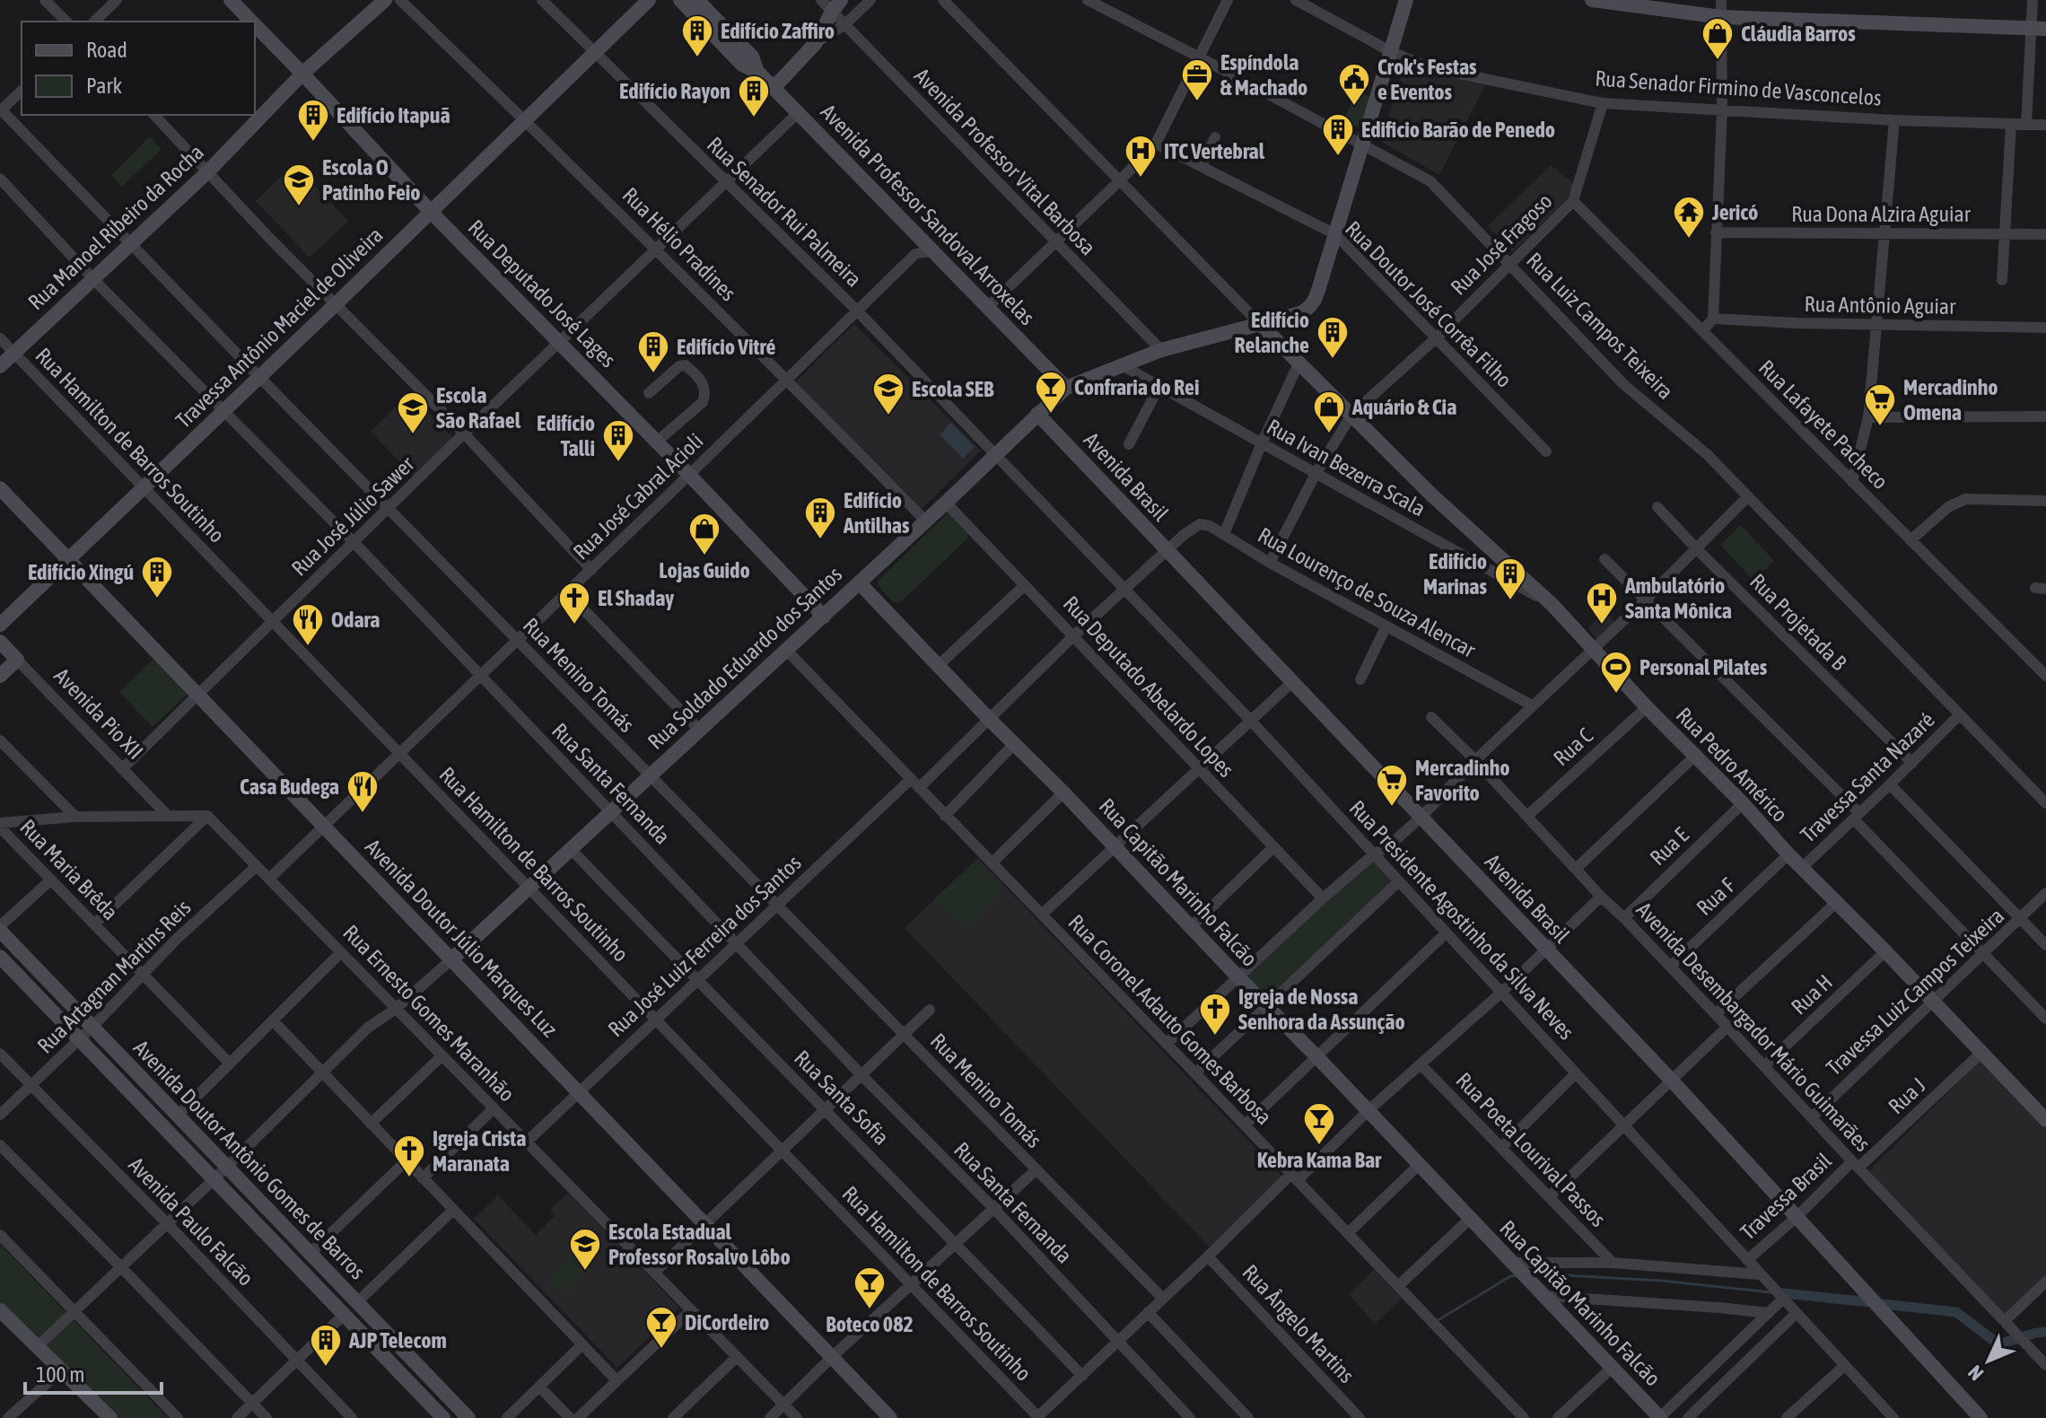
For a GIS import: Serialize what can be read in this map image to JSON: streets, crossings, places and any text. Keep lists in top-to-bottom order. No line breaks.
{"streets":{"street":["Rua Senador Firmino de Vasconcelos","Avenida Professor Vital Barbosa","Rua Senador Rui Palmeira","Rua Dona Alzira Aguiar","Avenida Professor Sandoval Arroxelas","Rua Manoel Ribeiro da Rocha","Rua Hélio Pradines","Rua José Fragoso","Rua Deputado José Lages","Rua Doutor José Corrêa Filho","Rua Antônio Aguiar","Rua Luiz Campos Teixeira","Travessa Antônio Maciel de Oliveira","Rua Lafayete Pacheco","Rua Hamilton de Barros Soutinho","Rua Ivan Bezerra Scala","Avenida Brasil","Rua José Cabral Acioli","Rua José Júlio Sawer","Rua Lourenço de Souza Alencar","Rua Projetada B","Rua Soldado Eduardo dos Santos","Rua Menino Tomás","Rua Deputado Abelardo Lopes","Avenida Pio XII","Rua C","Rua Pedro Américo","Travessa Santa Nazaré","Rua Santa Fernanda","Rua E","Rua Maria Brêda","Rua Capitão Marinho Falcão","Rua F","Rua Presidente Agostinho da Silva Neves","Avenida Doutor Júlio Marques Luz","Rua José Luiz Ferreira dos Santos","Rua Artagnan Martins Reis","Travessa Luiz Campos Teixeira","Rua H","Rua Ernesto Gomes Maranhão","Rua Coronel Adauto Gomes Barbosa","Avenida Desembargador Mário Guimarães","Rua J","Rua Santa Sofia","Rua Poeta Lourival Passos","Avenida Doutor Antônio Gomes de Barros","Travessa Brasil","Avenida Paulo Falcão","Rua Ângelo Martins"]},"crossings":[["Rua Senador Firmino de Vasconcelos","Rua José Fragoso"],["Rua Senador Rui Palmeira","Travessa Antônio Maciel de Oliveira"],["Rua Senador Rui Palmeira","Rua José Cabral Acioli"],["Rua Senador Rui Palmeira","Rua José Júlio Sawer"],["Rua Senador Rui Palmeira","Rua Soldado Eduardo dos Santos"],["Rua Senador Rui Palmeira","Rua Presidente Agostinho da Silva Neves"],["Avenida Professor Sandoval Arroxelas","Rua José Júlio Sawer"],["Avenida Professor Sandoval Arroxelas","Rua Soldado Eduardo dos Santos"],["Rua Manoel Ribeiro da Rocha","Rua Deputado José Lages"],["Rua Manoel Ribeiro da Rocha","Rua Hamilton de Barros Soutinho"],["Rua Manoel Ribeiro da Rocha","Rua Menino Tomás"],["Rua Manoel Ribeiro da Rocha","Rua Santa Fernanda"],["Rua Hélio Pradines","Travessa Antônio Maciel de Oliveira"],["Rua Hélio Pradines","Rua José Cabral Acioli"],["Rua Hélio Pradines","Rua José Júlio Sawer"],["Rua Hélio Pradines","Rua Soldado Eduardo dos Santos"],["Rua José Fragoso","Rua Doutor José Corrêa Filho"],["Rua José Fragoso","Rua Luiz Campos Teixeira"],["Rua José Fragoso","Rua Lafayete Pacheco"],["Rua José Fragoso","Rua Ivan Bezerra Scala"],["Rua José Fragoso","Rua Lourenço de Souza Alencar"],["Rua José Fragoso","Rua Pedro Américo"],["Rua Deputado José Lages","Travessa Antônio Maciel de Oliveira"],["Rua Deputado José Lages","Rua José Cabral Acioli"],["Rua Deputado José Lages","Rua José Júlio Sawer"],["Rua Deputado José Lages","Rua Soldado Eduardo dos Santos"],["Rua Luiz Campos Teixeira","Travessa Santa Nazaré"],["Travessa Antônio Maciel de Oliveira","Rua Hamilton de Barros Soutinho"],["Travessa Antônio Maciel de Oliveira","Rua Menino Tomás"],["Travessa Antônio Maciel de Oliveira","Rua Santa Fernanda"],["Travessa Antônio Maciel de Oliveira","Avenida Doutor Júlio Marques Luz"],["Rua Hamilton de Barros Soutinho","Rua José Cabral Acioli"],["Rua Hamilton de Barros Soutinho","Rua José Júlio Sawer"],["Rua Hamilton de Barros Soutinho","Rua Soldado Eduardo dos Santos"],["Rua Hamilton de Barros Soutinho","Rua José Luiz Ferreira dos Santos"],["Rua Ivan Bezerra Scala","Rua Pedro Américo"],["Avenida Brasil","Rua Soldado Eduardo dos Santos"],["Avenida Brasil","Rua José Luiz Ferreira dos Santos"],["Avenida Brasil","Travessa Brasil"],["Rua José Cabral Acioli","Rua Menino Tomás"],["Rua José Cabral Acioli","Rua Santa Fernanda"],["Rua José Cabral Acioli","Avenida Doutor Júlio Marques Luz"],["Rua José Júlio Sawer","Rua Menino Tomás"],["Rua José Júlio Sawer","Avenida Pio XII"],["Rua José Júlio Sawer","Rua Santa Fernanda"],["Rua José Júlio Sawer","Avenida Doutor Júlio Marques Luz"],["Rua Lourenço de Souza Alencar","Rua José Luiz Ferreira dos Santos"],["Rua Projetada B","Travessa Santa Nazaré"],["Rua Soldado Eduardo dos Santos","Rua Menino Tomás"],["Rua Soldado Eduardo dos Santos","Rua Deputado Abelardo Lopes"],["Rua Soldado Eduardo dos Santos","Rua Santa Fernanda"],["Rua Soldado Eduardo dos Santos","Rua Capitão Marinho Falcão"],["Rua Soldado Eduardo dos Santos","Rua Presidente Agostinho da Silva Neves"],["Rua Soldado Eduardo dos Santos","Avenida Doutor Júlio Marques Luz"],["Rua Soldado Eduardo dos Santos","Rua Coronel Adauto Gomes Barbosa"],["Rua Soldado Eduardo dos Santos","Rua Santa Sofia"],["Rua Menino Tomás","Rua José Luiz Ferreira dos Santos"],["Rua Deputado Abelardo Lopes","Rua José Luiz Ferreira dos Santos"],["Rua C","Rua Pedro Américo"],["Rua C","Avenida Desembargador Mário Guimarães"],["Rua Pedro Américo","Travessa Santa Nazaré"],["Rua Pedro Américo","Rua E"],["Rua Pedro Américo","Rua F"],["Rua Pedro Américo","Travessa Luiz Campos Teixeira"],["Rua Pedro Américo","Rua H"],["Rua Pedro Américo","Rua J"],["Rua Santa Fernanda","Rua José Luiz Ferreira dos Santos"],["Rua E","Avenida Desembargador Mário Guimarães"],["Rua Maria Brêda","Rua Artagnan Martins Reis"],["Rua Capitão Marinho Falcão","Rua José Luiz Ferreira dos Santos"],["Rua F","Avenida Desembargador Mário Guimarães"],["Rua Presidente Agostinho da Silva Neves","Rua José Luiz Ferreira dos Santos"],["Rua Presidente Agostinho da Silva Neves","Travessa Brasil"],["Avenida Doutor Júlio Marques Luz","Rua José Luiz Ferreira dos Santos"],["Rua José Luiz Ferreira dos Santos","Rua Ernesto Gomes Maranhão"],["Rua José Luiz Ferreira dos Santos","Rua Coronel Adauto Gomes Barbosa"],["Rua José Luiz Ferreira dos Santos","Rua Santa Sofia"],["Rua Artagnan Martins Reis","Rua Ernesto Gomes Maranhão"],["Rua Artagnan Martins Reis","Avenida Doutor Antônio Gomes de Barros"],["Rua Artagnan Martins Reis","Avenida Paulo Falcão"],["Travessa Luiz Campos Teixeira","Avenida Desembargador Mário Guimarães"],["Rua H","Avenida Desembargador Mário Guimarães"],["Avenida Desembargador Mário Guimarães","Rua J"],["Avenida Desembargador Mário Guimarães","Travessa Brasil"],["Rua J","Travessa Brasil"]],"places":{"building":["Edifício Zaffiro","Edifício Rayon","Edifício Itapuã","Edificio Barão de Penedo","Edifício Relanche","Edifício Vitré","Edifício Talli","Edifício Antilhas","Edifício Xingú","Edifício Marinas","AJP Telecom"],"shop":["Cláudia Barros","Aquário & Cia","Lojas Guido"],"office":["Espíndola & Machado"],"public building":["Crok's Festas e Eventos"],"hospital":["ITC Vertebral","Ambulatório Santa Mônica"],"school or university":["Escola O Patinho Feio","Escola SEB","Escola São Rafael","Escola Estadual Professor Rosalvo Lôbo"],"temple":["Jericó"],"bar":["Confraria do Rei","Kebra Kama Bar","Boteco 082","DiCordeiro"],"supermarket":["Mercadinho Omena","Mercadinho Favorito"],"church":["El Shaday","Igreja de Nossa Senhora da Assunção","Igreja Crista Maranata"],"restaurant":["Odara","Casa Budega"],"sports":["Personal Pilates"]},"legend":["Road","Park"],"scale_bar":"100 m","north":"bottom left"}
